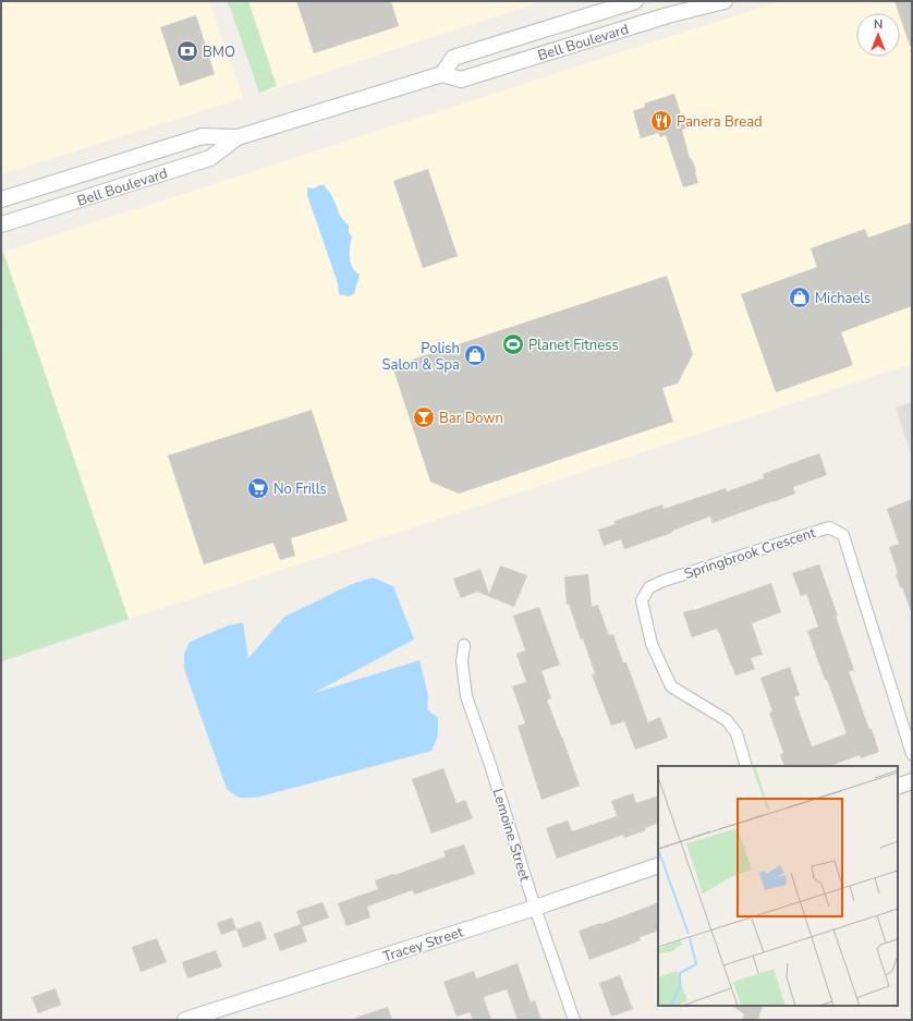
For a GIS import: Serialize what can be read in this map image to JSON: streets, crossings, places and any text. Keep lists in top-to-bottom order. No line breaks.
{"streets":{"main road":["Bell Boulevard","Tracey Street"],"street":["Springbrook Crescent","Lemoine Street"]},"crossings":[["Lemoine Street","Tracey Street"]],"places":{"bank":["BMO"],"restaurant":["Panera Bread"],"shop":["Michaels","Polish Salon & Spa"],"sports":["Planet Fitness"],"bar":["Bar Down"],"supermarket":["No Frills"]},"north":"top"}
